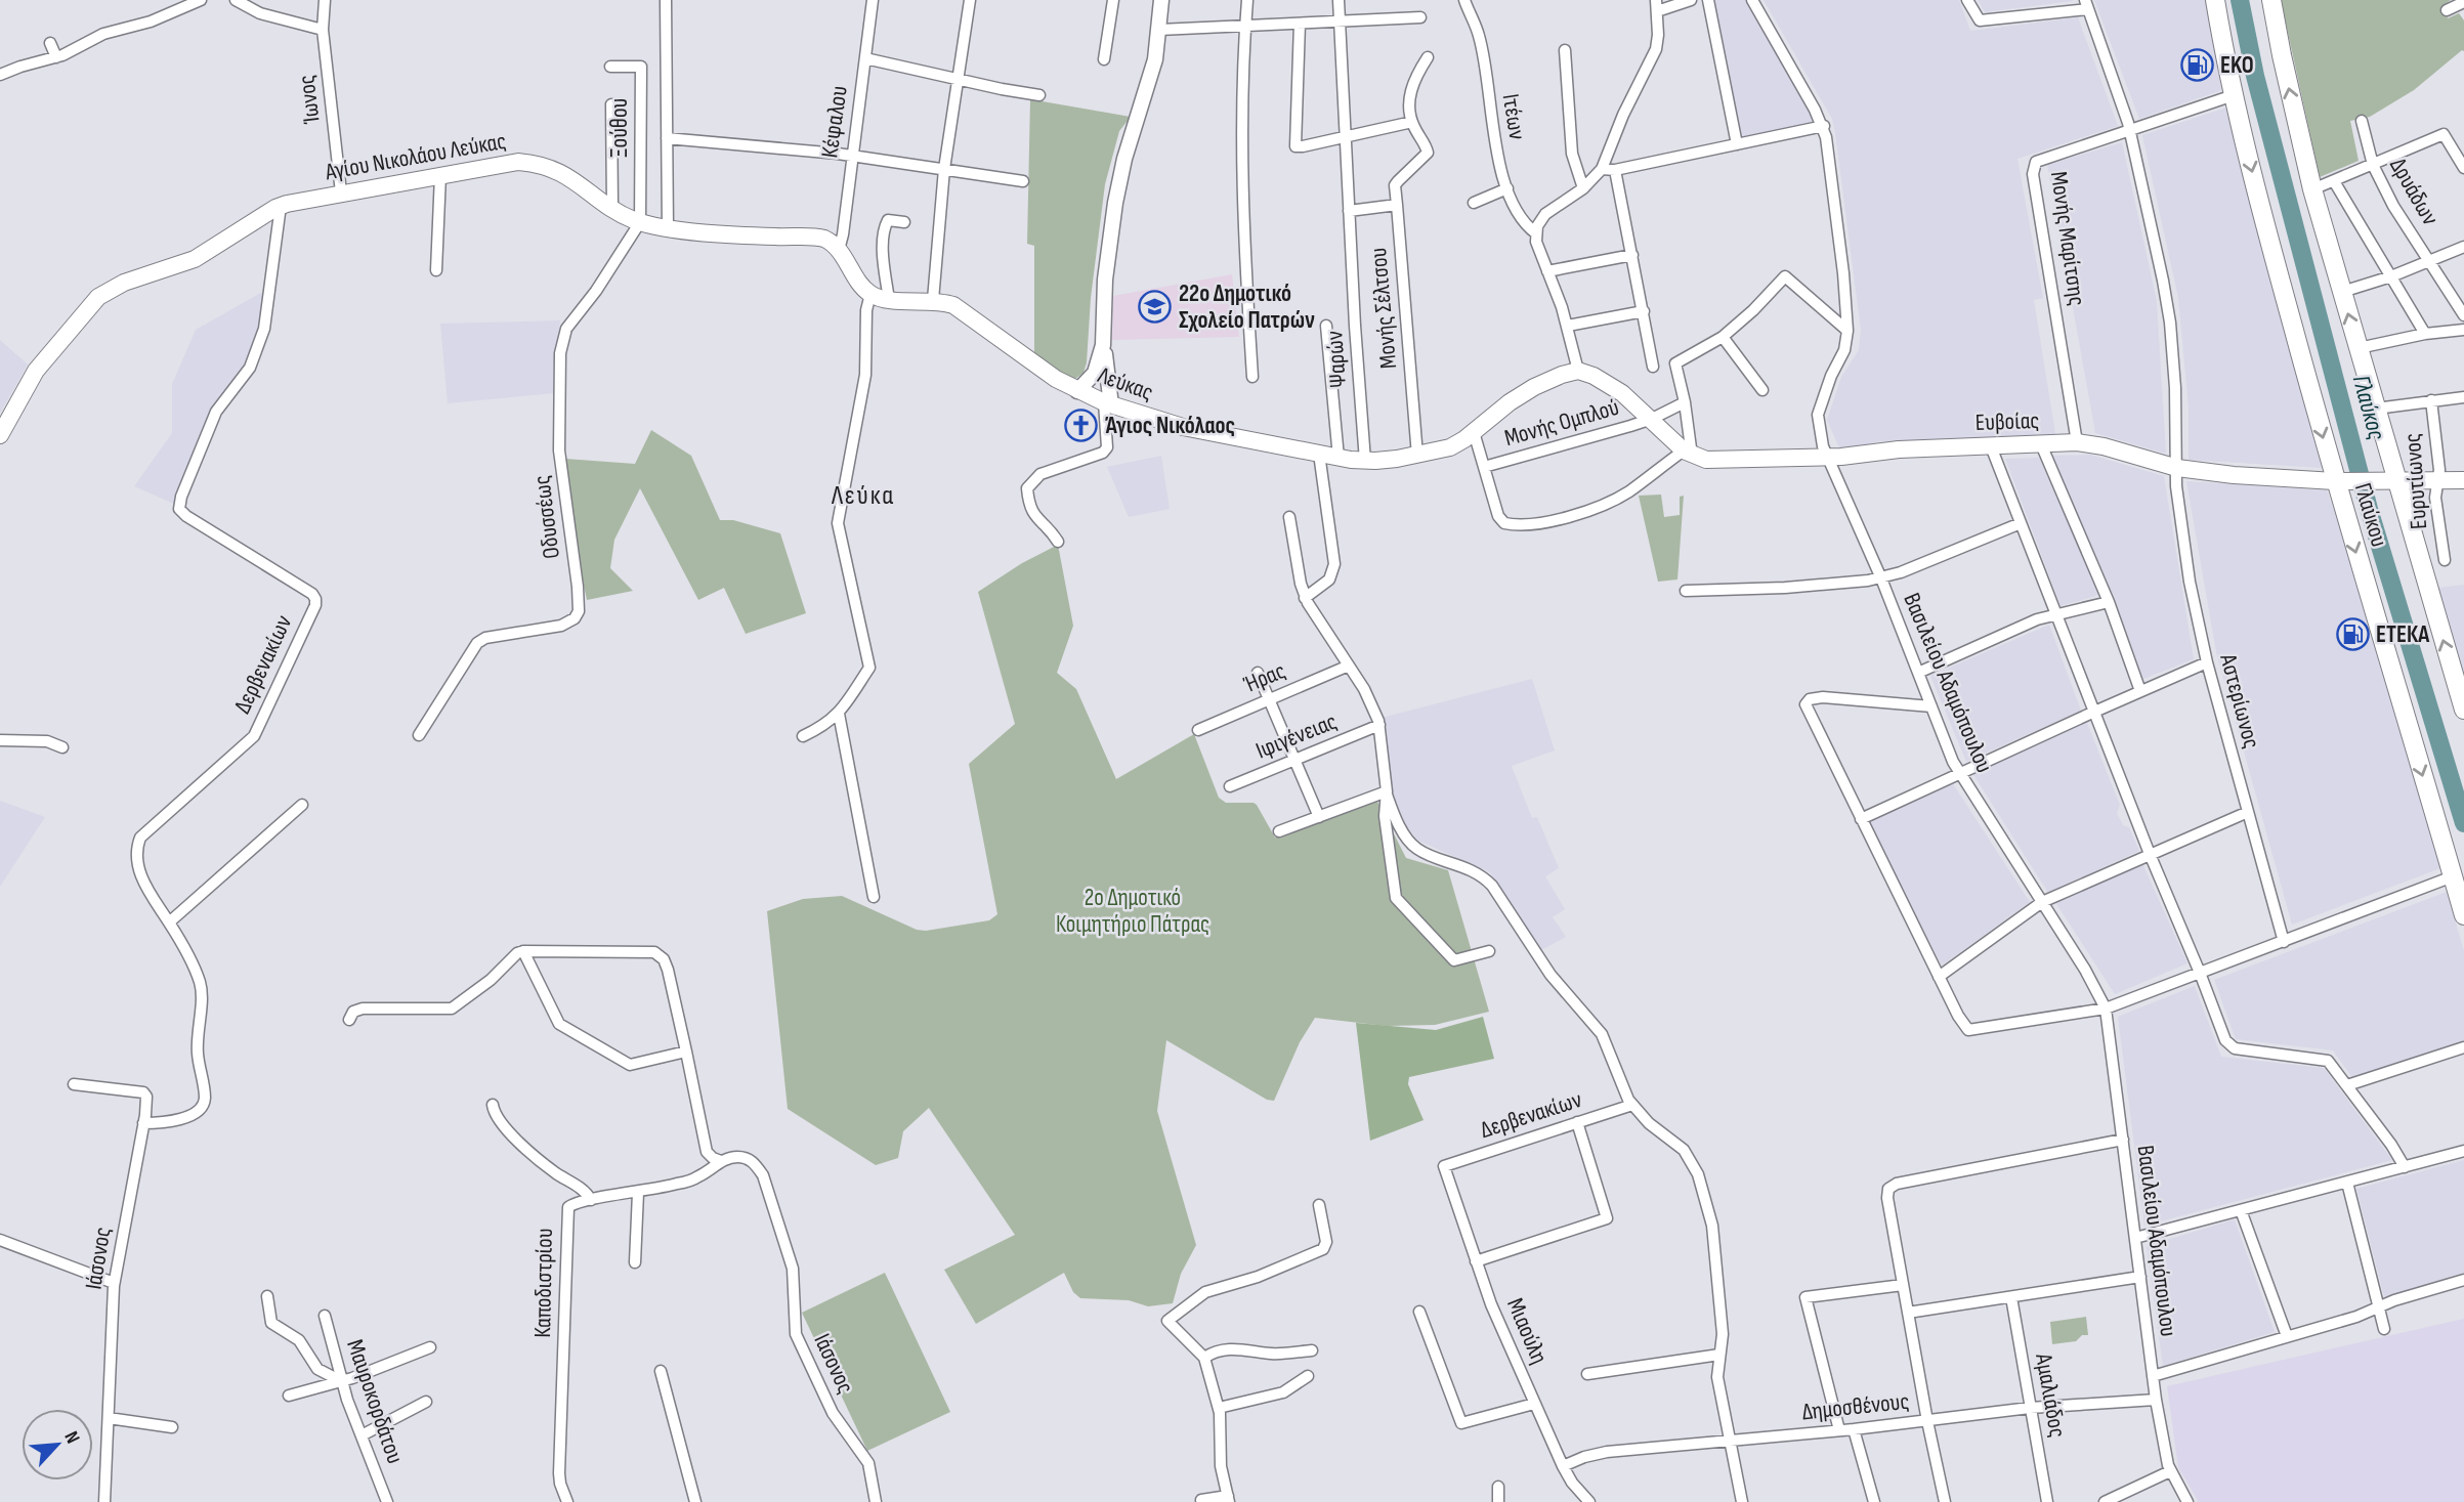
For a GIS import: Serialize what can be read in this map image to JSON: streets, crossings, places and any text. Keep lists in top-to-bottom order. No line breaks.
{"streets":{"main road":["Αγίου Νικολάου Λεύκας","Λεύκας","Ευβοίας","Γλαύκου"],"street":["Ίωνος","Ιτέων","Κέφαλου","Ξούθου","Δρυάδων","Μονής Μαρίτσης","Μονής Σέλτσου","Ψαρών","Μονής Ομπλού","Ευρυτίωνος","Οδυσσέως","Δερβενακίων","Ήρας","Βασιλείου Αδαμόπουλου","Αστερίωνος","Ιφιγένειας","Ιάσονος","Καποδιστρίου","Μιαούλη","Αμαλιάδος","Μαυροκορδάτου","Δημοσθένους"]},"crossings":[["Ίωνος","Αγίου Νικολάου Λεύκας"],["Ιτέων","Λεύκας"],["Κέφαλου","Αγίου Νικολάου Λεύκας"],["Ξούθου","Αγίου Νικολάου Λεύκας"],["Ξούθου","Οδυσσέως"],["Αγίου Νικολάου Λεύκας","Οδυσσέως"],["Αγίου Νικολάου Λεύκας","Δερβενακίων"],["Μονής Μαρίτσης","Ευβοίας"],["Μονής Μαρίτσης","Γλαύκου"],["Μονής Μαρίτσης","Αστερίωνος"],["Μονής Σέλτσου","Λεύκας"],["Ψαρών","Λεύκας"],["Ευβοίας","Ευρυτίωνος"],["Ευβοίας","Γλαύκου"],["Ευβοίας","Βασιλείου Αδαμόπουλου"],["Ευβοίας","Αστερίωνος"],["Δερβενακίων","Ιάσονος"],["Δερβενακίων","Μιαούλη"],["Βασιλείου Αδαμόπουλου","Δημοσθένους"],["Μιαούλη","Δημοσθένους"],["Αμαλιάδος","Δημοσθένους"]],"districts":["Λεύκα"],"water":["Γλαύκος"],"parks":["2o Δημοτικό Κοιμητήριο Πάτρας"],"places":{"fuel station":["EKO","ΕΤΕΚΑ"],"school or university":["22ο Δημοτικό Σχολείο Πατρών"],"church":["Άγιος Νικόλαος"]},"north":"top right"}
